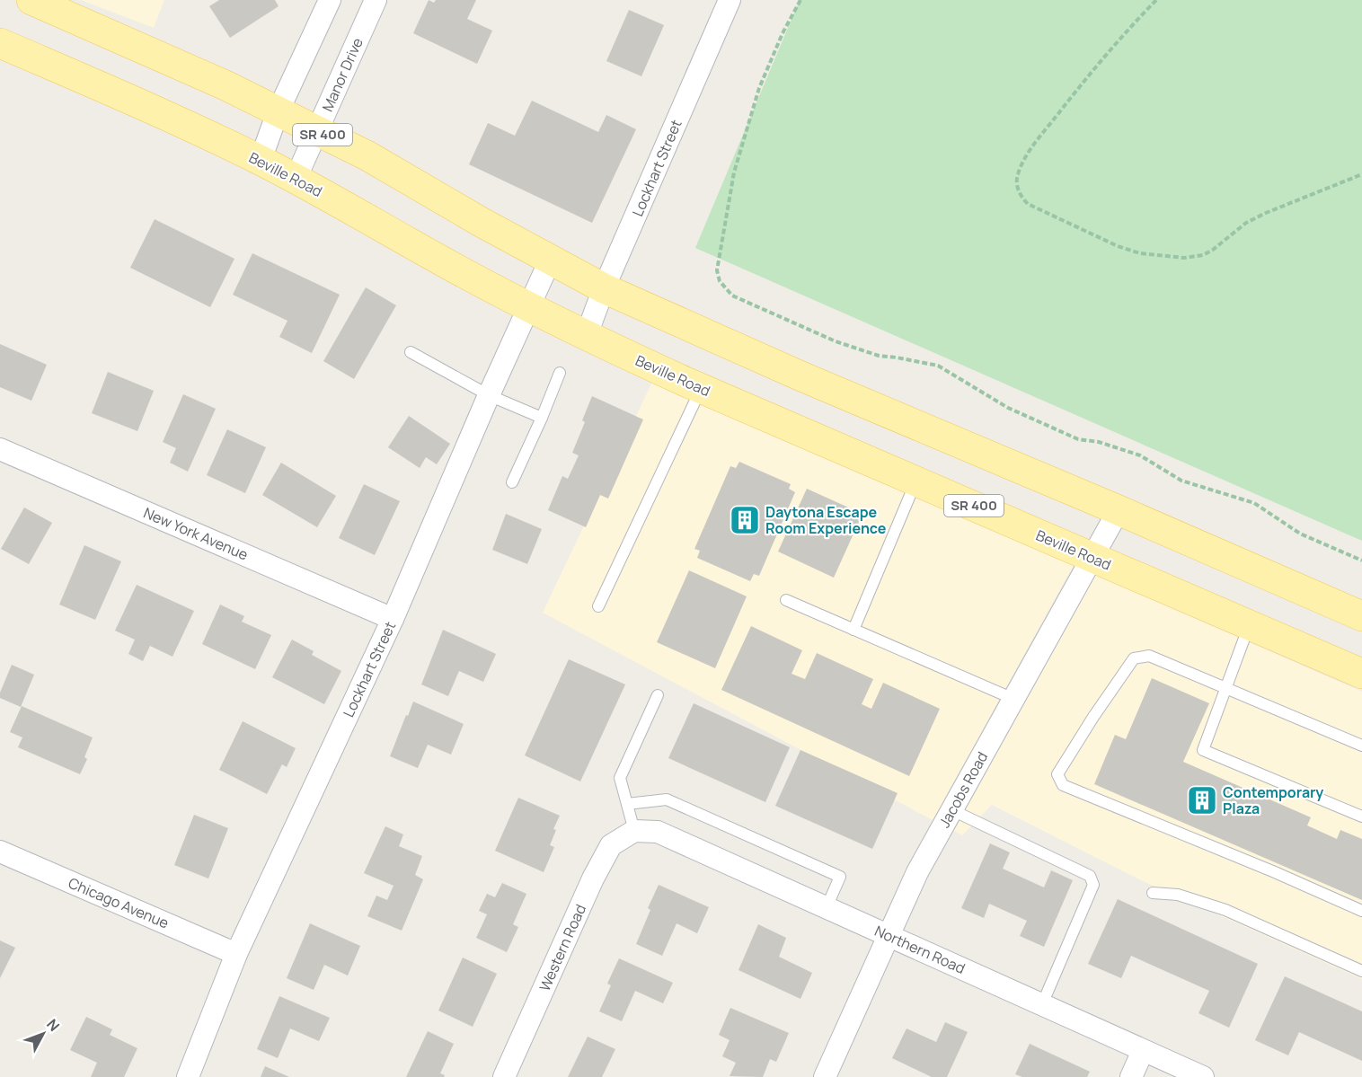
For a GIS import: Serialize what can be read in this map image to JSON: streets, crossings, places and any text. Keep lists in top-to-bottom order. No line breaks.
{"streets":{"main road":["SR 400","Beville Road"],"street":["Manor Drive","Lockhart Street","New York Avenue","Jacobs Road","Chicago Avenue","Western Road","Northern Road"]},"crossings":[["Manor Drive","SR 400"],["Manor Drive","Beville Road"],["SR 400","Lockhart Street"],["SR 400","Jacobs Road"],["Lockhart Street","Beville Road"],["Lockhart Street","New York Avenue"],["Lockhart Street","Chicago Avenue"],["Beville Road","Jacobs Road"],["Jacobs Road","Northern Road"],["Western Road","Northern Road"]],"places":{"building":["Daytona Escape Room Experience","Contemporary Plaza"]},"north":"top right"}
